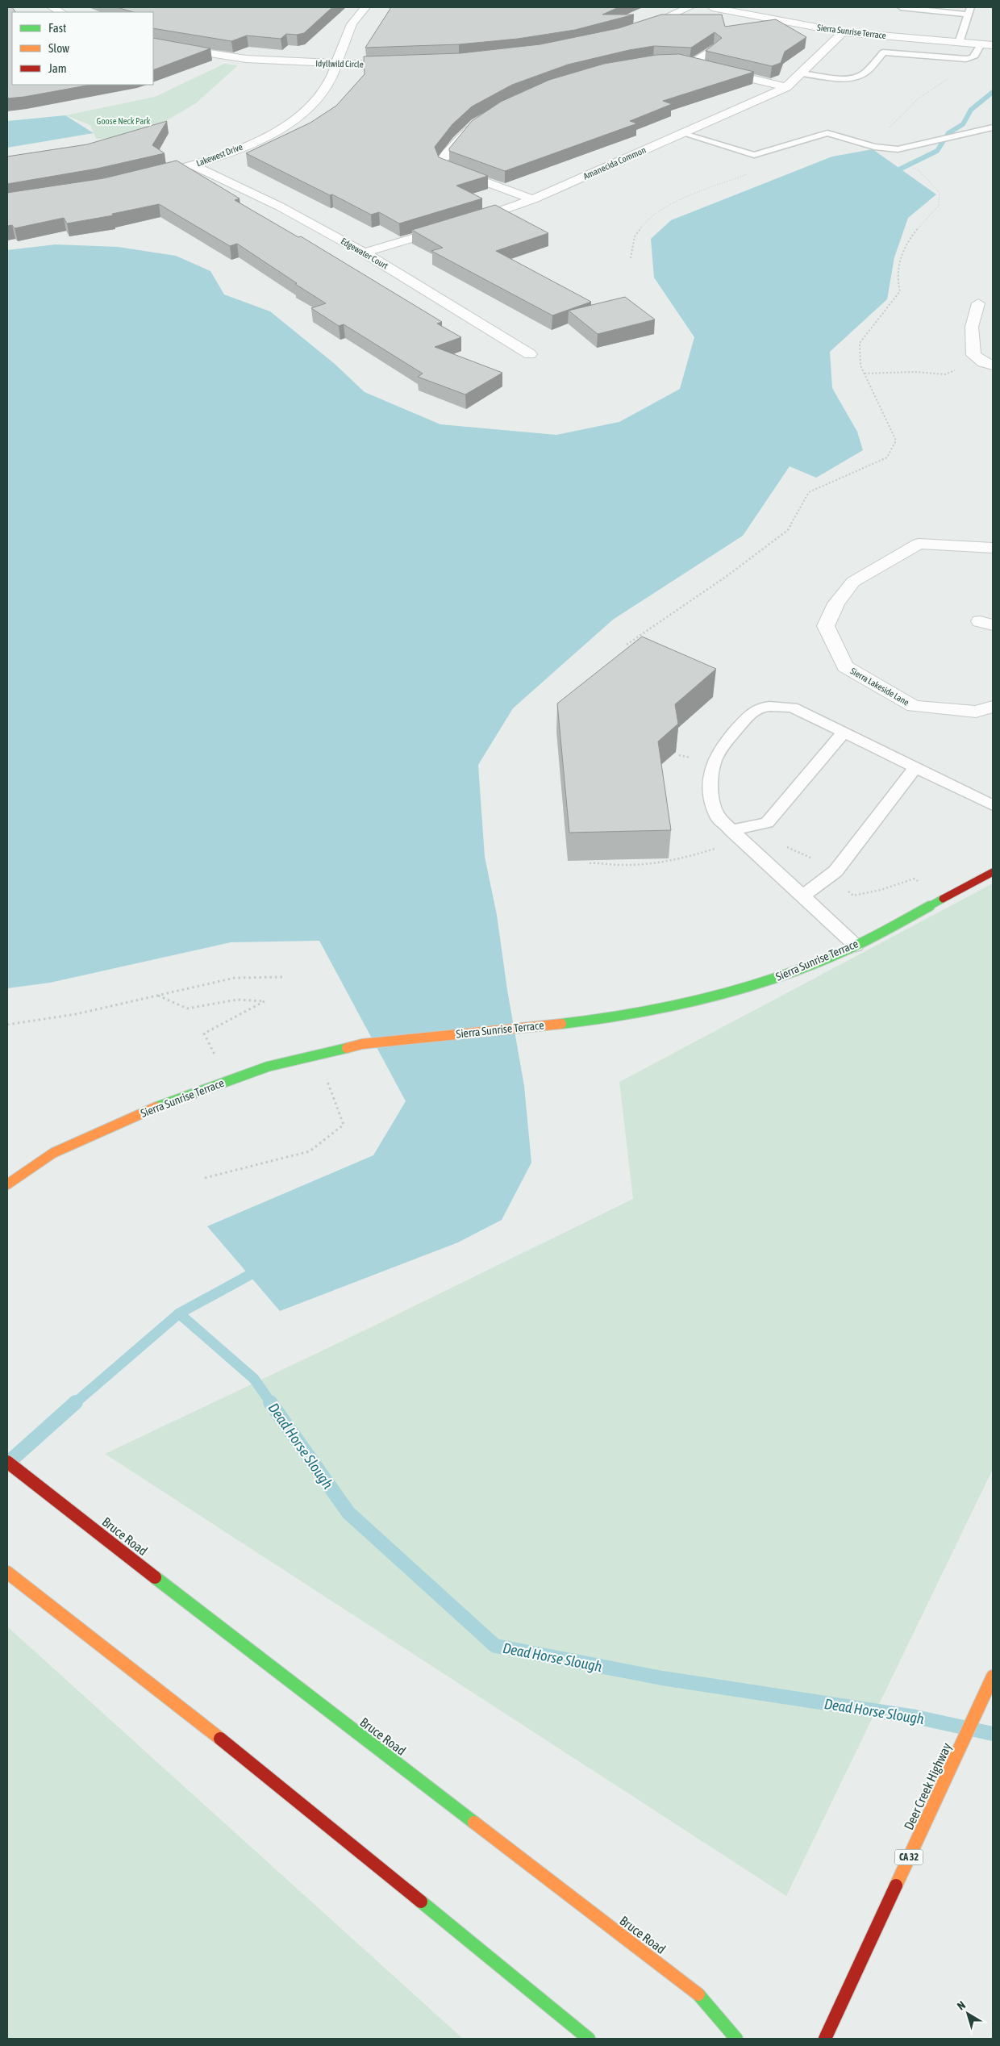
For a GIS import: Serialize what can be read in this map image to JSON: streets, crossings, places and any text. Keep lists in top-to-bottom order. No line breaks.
{"streets":{"main road":["Sierra Sunrise Terrace","Bruce Road","Deer Creek Highway","CA 32"],"street":["Idyllwild Circle","Lakewest Drive","Amanecida Common","Edgewater Court","Sierra Lakeside Lane"]},"crossings":[["Sierra Sunrise Terrace","Amanecida Common"],["Idyllwild Circle","Lakewest Drive"],["Lakewest Drive","Edgewater Court"]],"water":["Dead Horse Slough"],"parks":["Goose Neck Park"],"legend":["Fast","Slow","Jam"],"north":"top left"}
